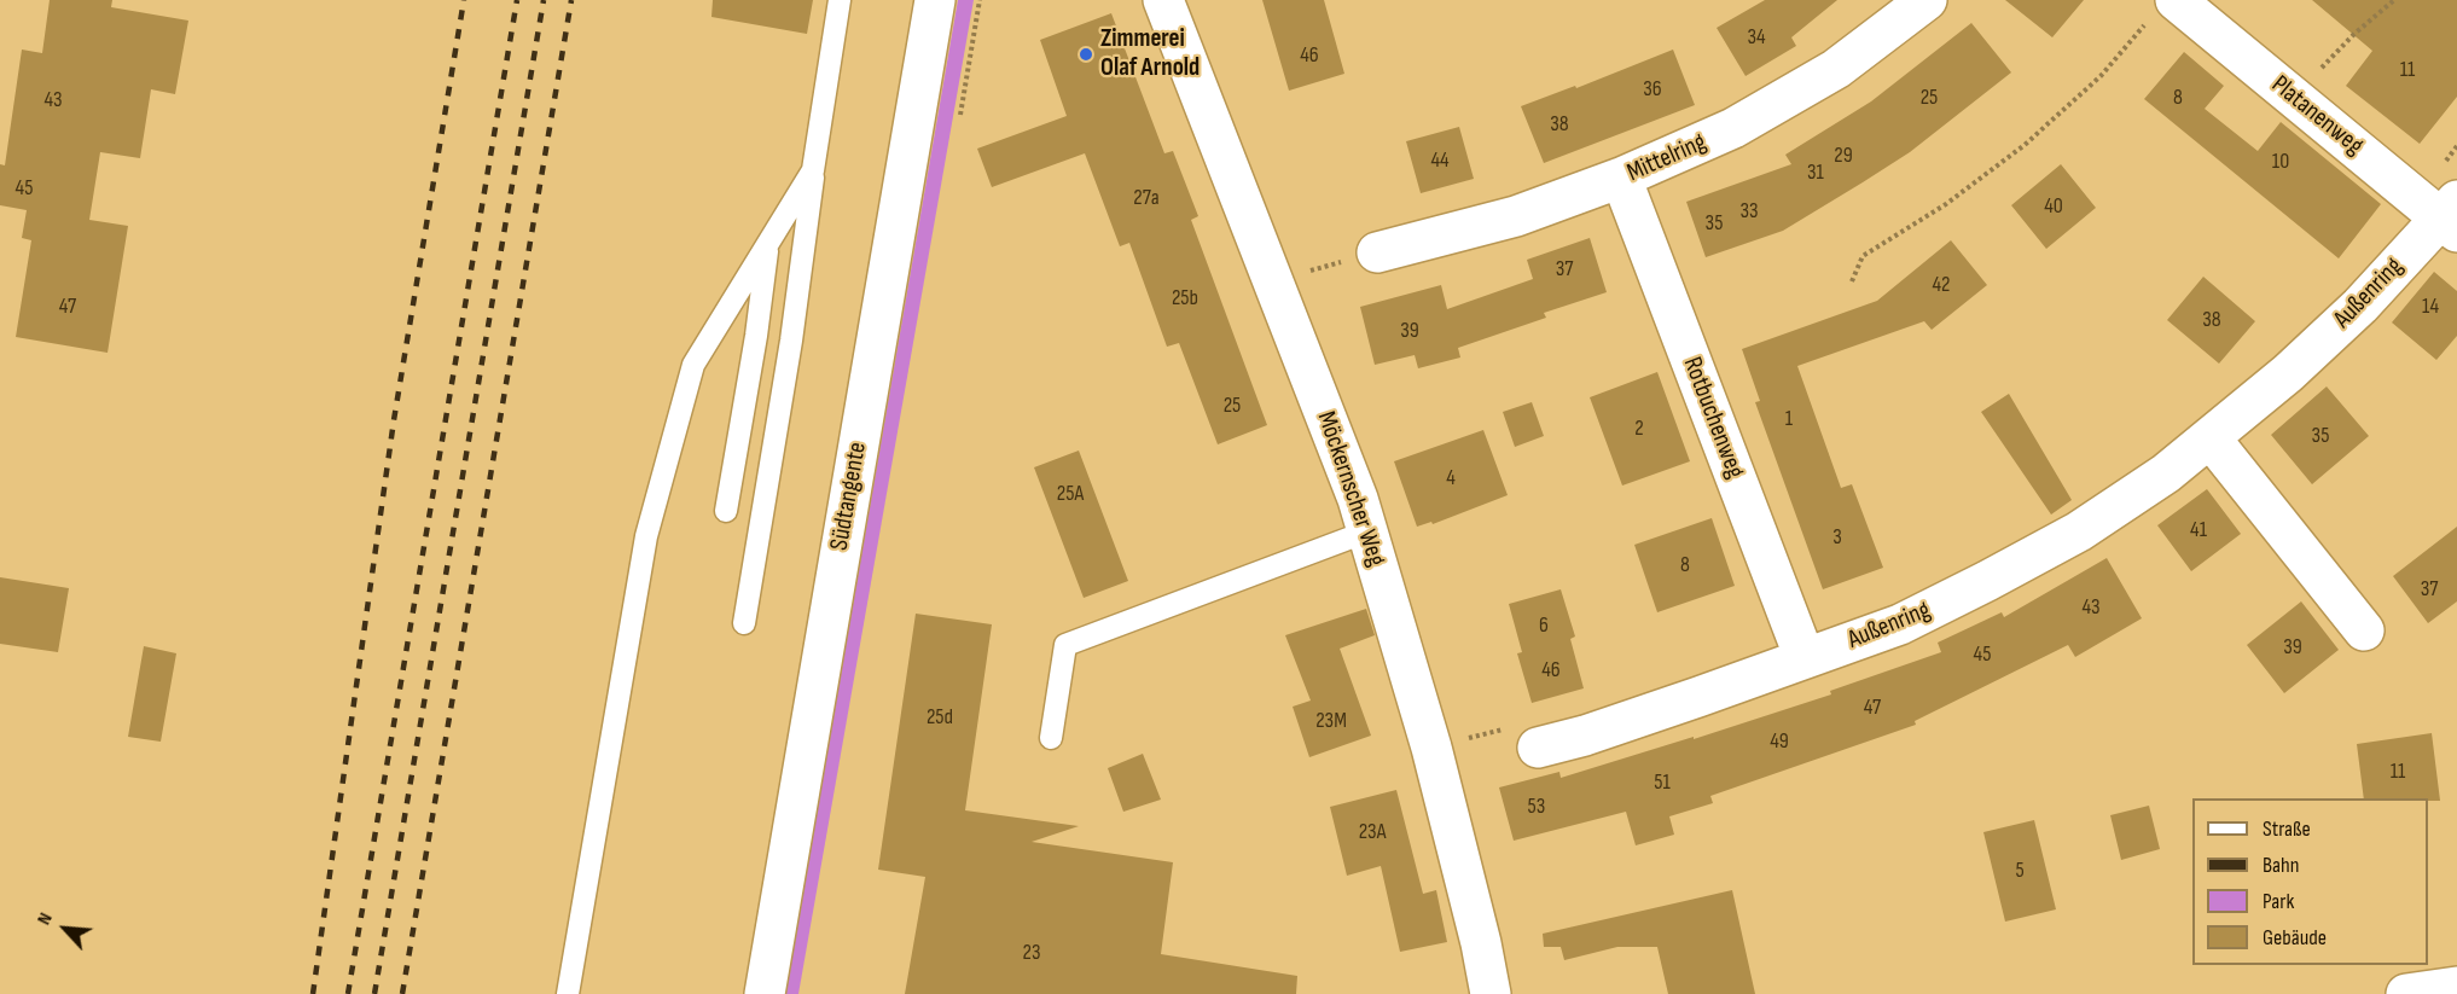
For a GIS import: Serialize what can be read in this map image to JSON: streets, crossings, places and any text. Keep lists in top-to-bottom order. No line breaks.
{"streets":{"street":["Platanenweg","Mittelring","Außenring","Rotbuchenweg","Möckernscher Weg","Südtangente"]},"crossings":[["Platanenweg","Außenring"],["Mittelring","Rotbuchenweg"],["Außenring","Rotbuchenweg"]],"places":["Zimmerei Olaf Arnold"],"house_numbers":["34","46","11","36","25","8","43","38","29","44","10","31","45","27a","40","33","35","37","42","25b","47","14","38","39","25","1","2","35","4","25A","41","3","8","37","43","6","39","45","46","47","25d","23M","49","11","51","53","23A","5","23"],"legend":["Straße","Bahn","Park","Gebäude"],"north":"top left"}
